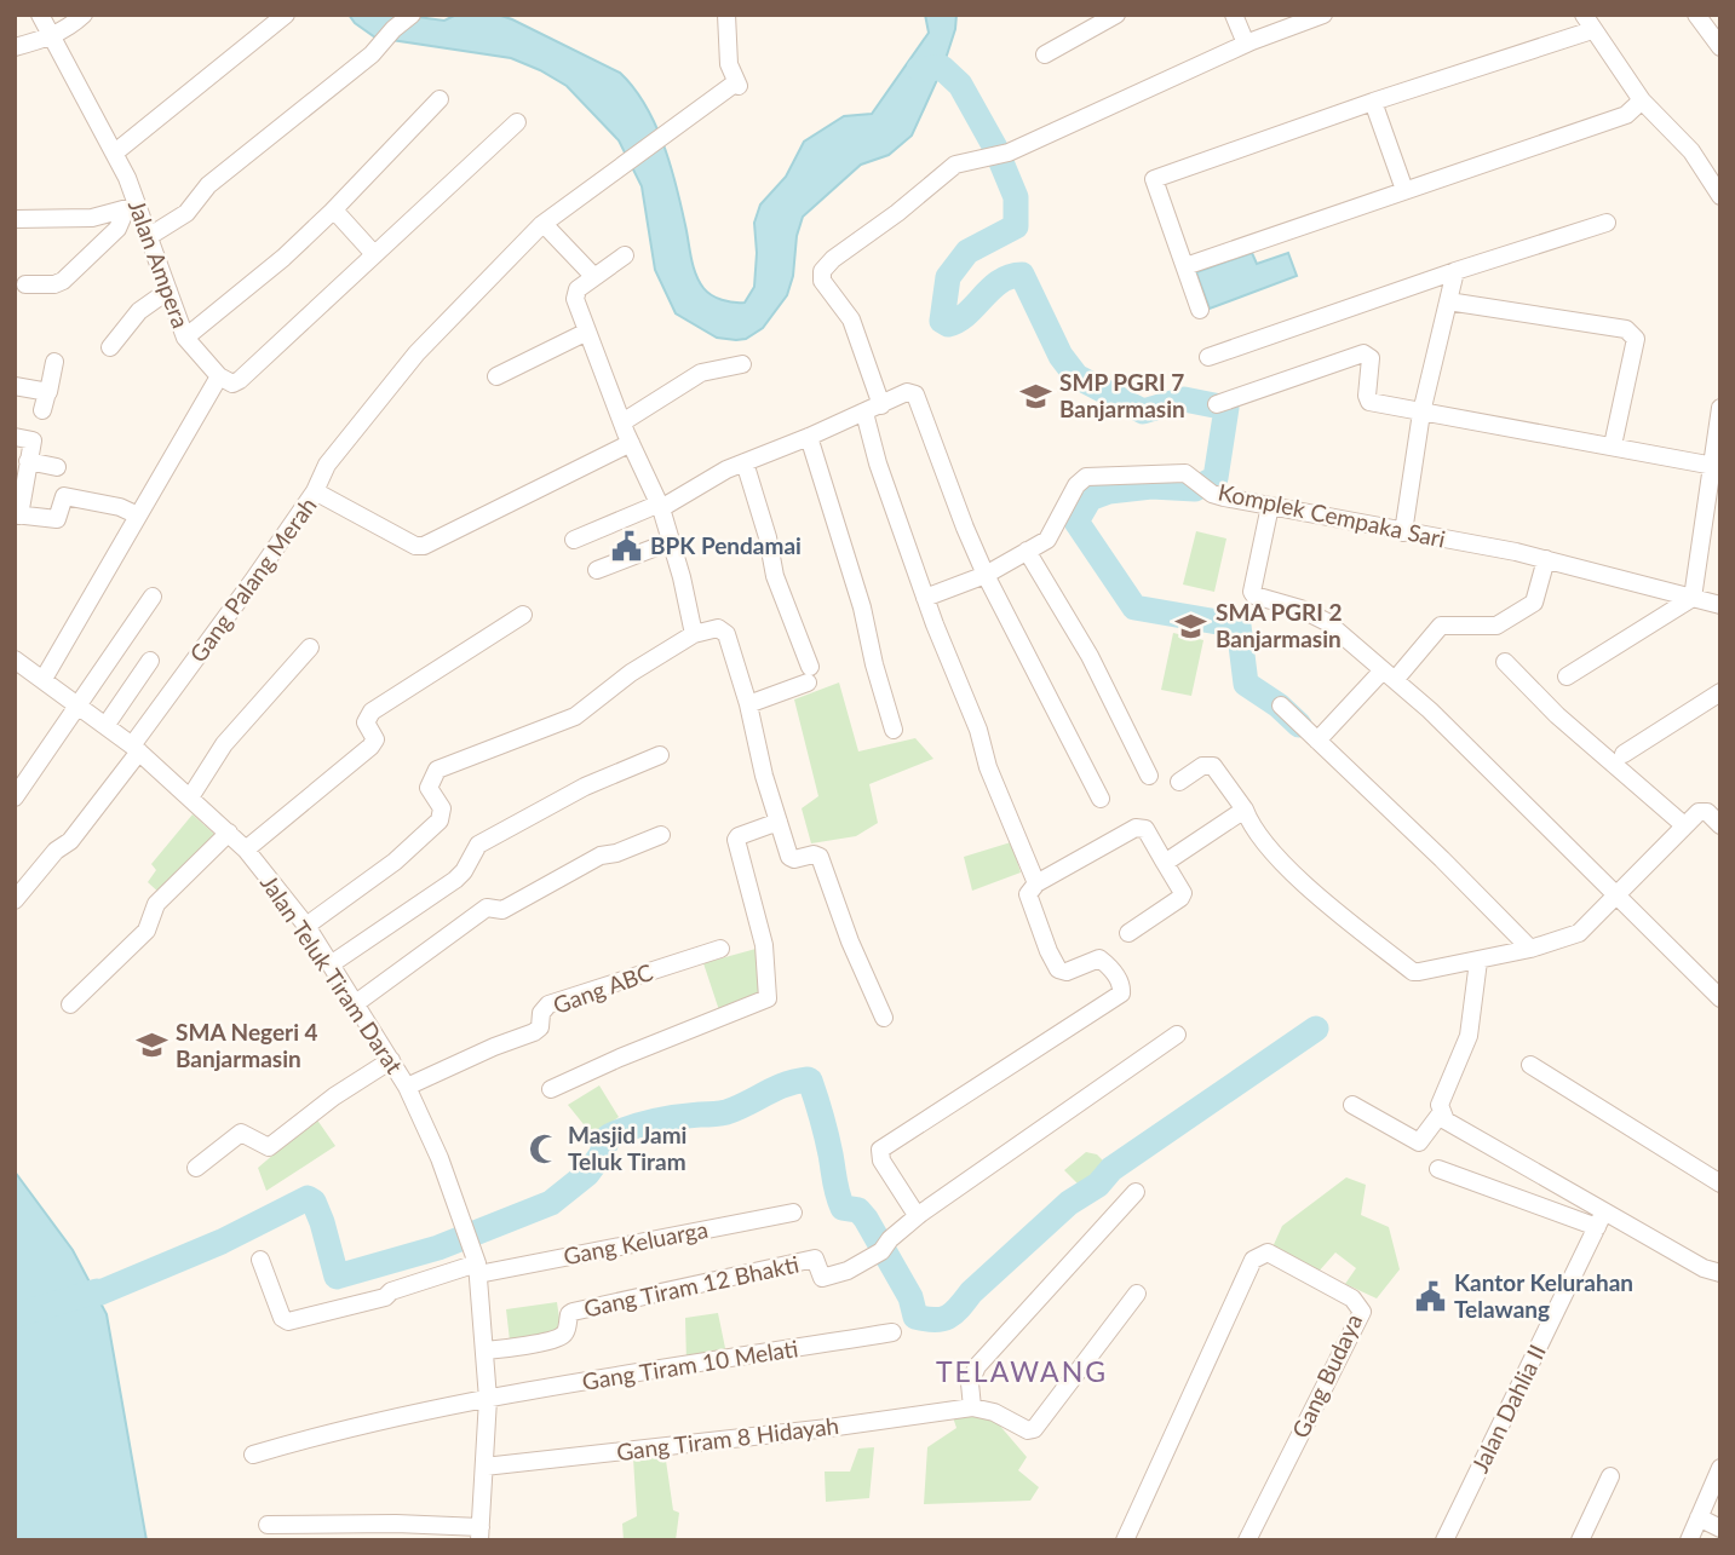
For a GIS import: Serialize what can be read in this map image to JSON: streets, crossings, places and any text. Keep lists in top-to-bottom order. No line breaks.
{"streets":{"street":["Jalan Ampera","Komplek Cempaka Sari","Gang Palang Merah","Jalan Teluk Tiram Darat","Gang ABC","Gang Keluarga","Gang Tiram 12 Bhakti","Gang Tiram 10 Melati","Gang Budaya","Jalan Dahlia II","Gang Tiram 8 Hidayah"]},"crossings":[["Gang Palang Merah","Jalan Teluk Tiram Darat"],["Jalan Teluk Tiram Darat","Gang ABC"],["Jalan Teluk Tiram Darat","Gang Keluarga"],["Jalan Teluk Tiram Darat","Gang Tiram 12 Bhakti"],["Jalan Teluk Tiram Darat","Gang Tiram 10 Melati"],["Jalan Teluk Tiram Darat","Gang Tiram 8 Hidayah"]],"districts":["TELAWANG"],"places":{"school or university":["SMP PGRI 7 Banjarmasin","SMA PGRI 2 Banjarmasin","SMA Negeri 4 Banjarmasin"],"public building":["BPK Pendamai","Kantor Kelurahan Telawang"],"mosque":["Masjid Jami Teluk Tiram"]}}
